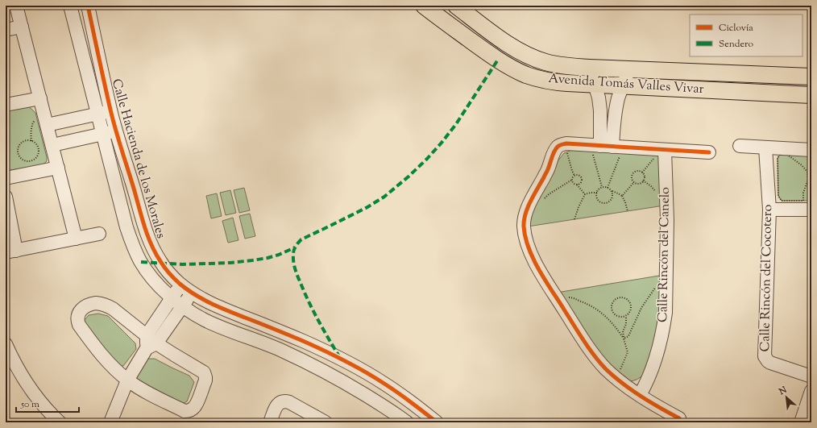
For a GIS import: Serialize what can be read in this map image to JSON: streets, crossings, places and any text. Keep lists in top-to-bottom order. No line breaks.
{"streets":{"main road":["Avenida Tomás Valles Vivar"],"street":["Calle Hacienda de los Morales","Calle Rincón del Canelo","Calle Rincón del Cocotero"]},"legend":["Ciclovía","Sendero"],"scale_bar":"50 m","north":"top left"}
